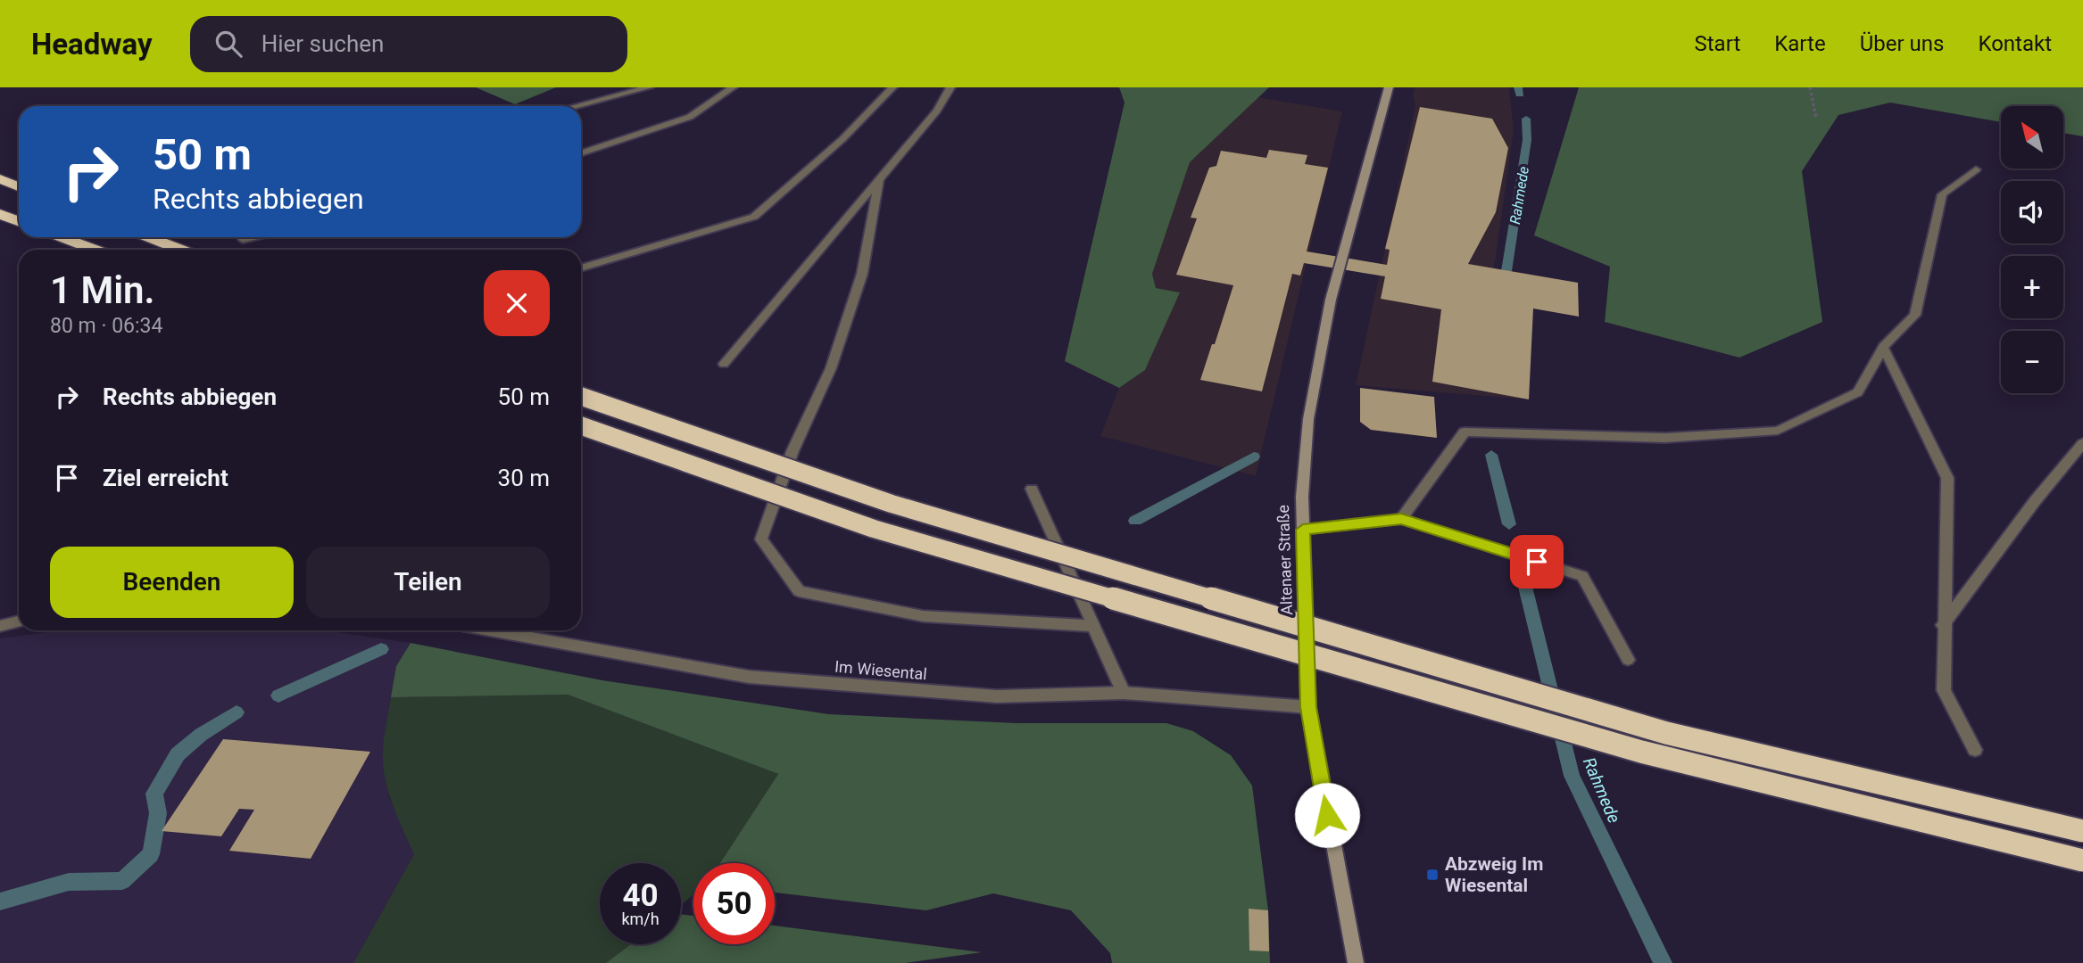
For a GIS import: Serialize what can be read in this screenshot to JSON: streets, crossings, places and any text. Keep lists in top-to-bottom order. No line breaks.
{"streets":{"main road":["Altenaer Straße"],"street":["Im Wiesental"]},"crossings":[["Altenaer Straße","Im Wiesental"]],"water":["Rahmede"],"places":{"transit":["Abzweig Im Wiesental"]},"north":"top left","page":{"header":"Headway","search":"Hier suchen","nav":["Start","Karte","Über uns","Kontakt"],"map_buttons":["+","−"],"turn":["50 m","Rechts abbiegen"],"heading":["1 Min.","80 m · 06:34"],"list":[{"name":"Rechts abbiegen","value":"50 m"},{"name":"Ziel erreicht","value":"30 m"}],"buttons":["Beenden","Teilen"],"speed":"40 km/h","limit":"50"}}
